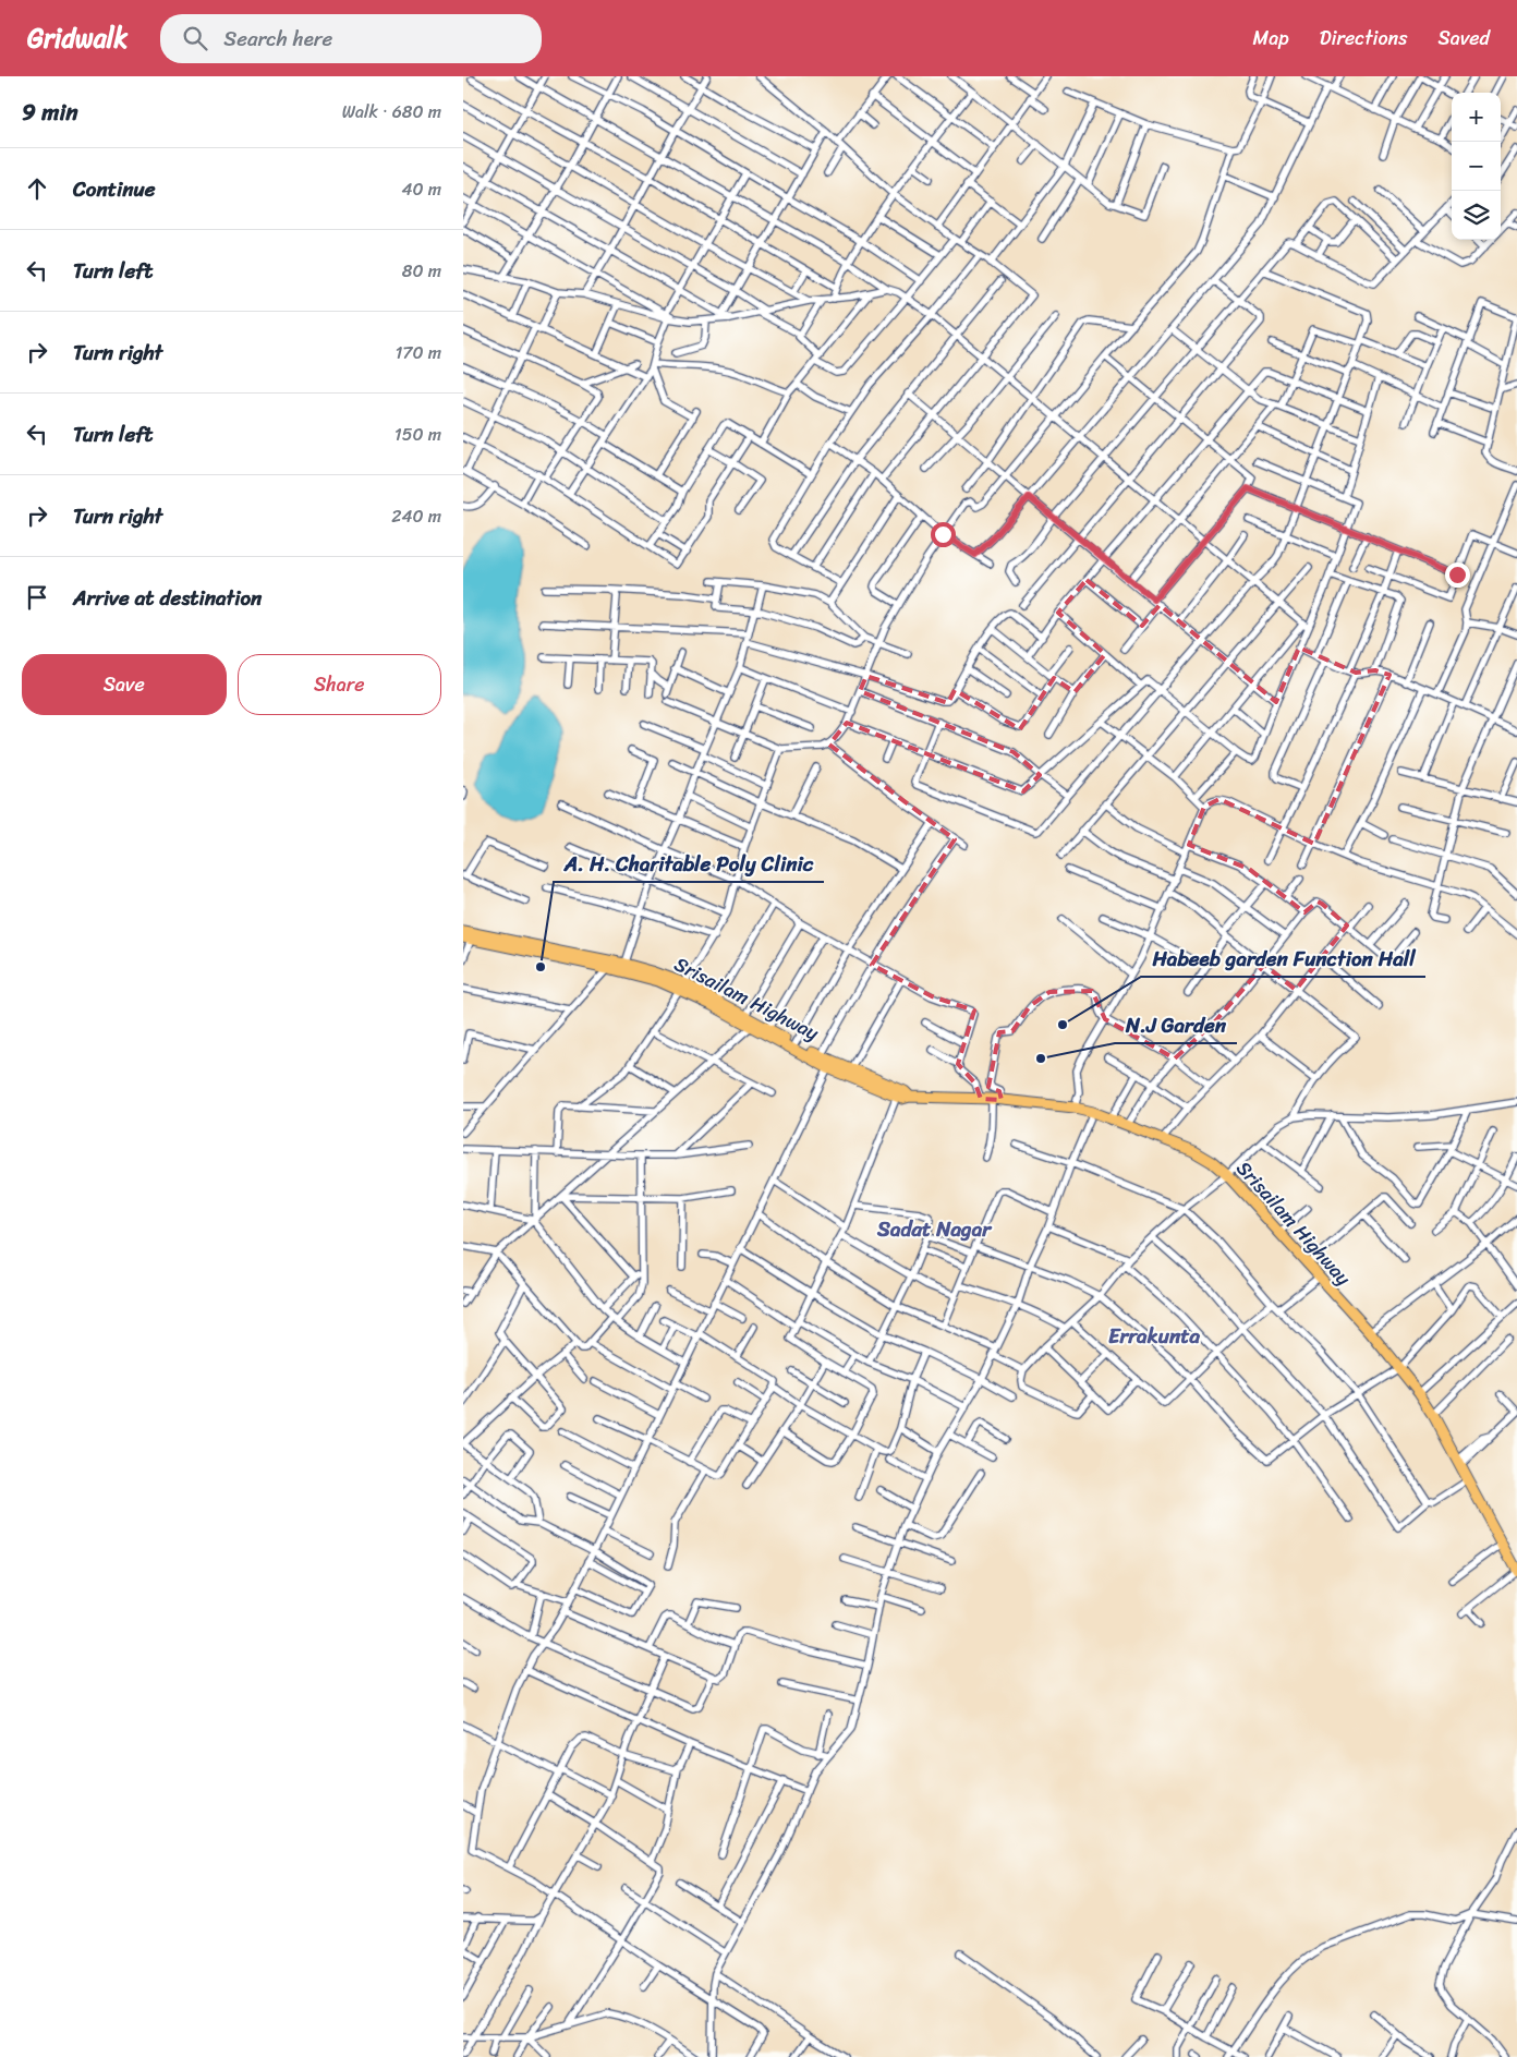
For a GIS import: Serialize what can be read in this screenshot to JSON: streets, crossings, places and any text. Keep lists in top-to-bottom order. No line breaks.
{"streets":{"highway":["Srisailam Highway"]},"districts":["Sadat Nagar","Errakunta"],"places":["A. H. Charitable Poly Clinic","Habeeb garden Function Hall","N.J Garden"],"page":{"header":"Gridwalk","search":"Search here","nav":["Map","Directions","Saved"],"heading":["9 min","Walk · 680 m"],"map_buttons":["+","−"],"list":[["Continue","40 m"],["Turn left","80 m"],["Turn right","170 m"],["Turn left","150 m"],["Turn right","240 m"],"Arrive at destination"],"buttons":["Save","Share"]}}
